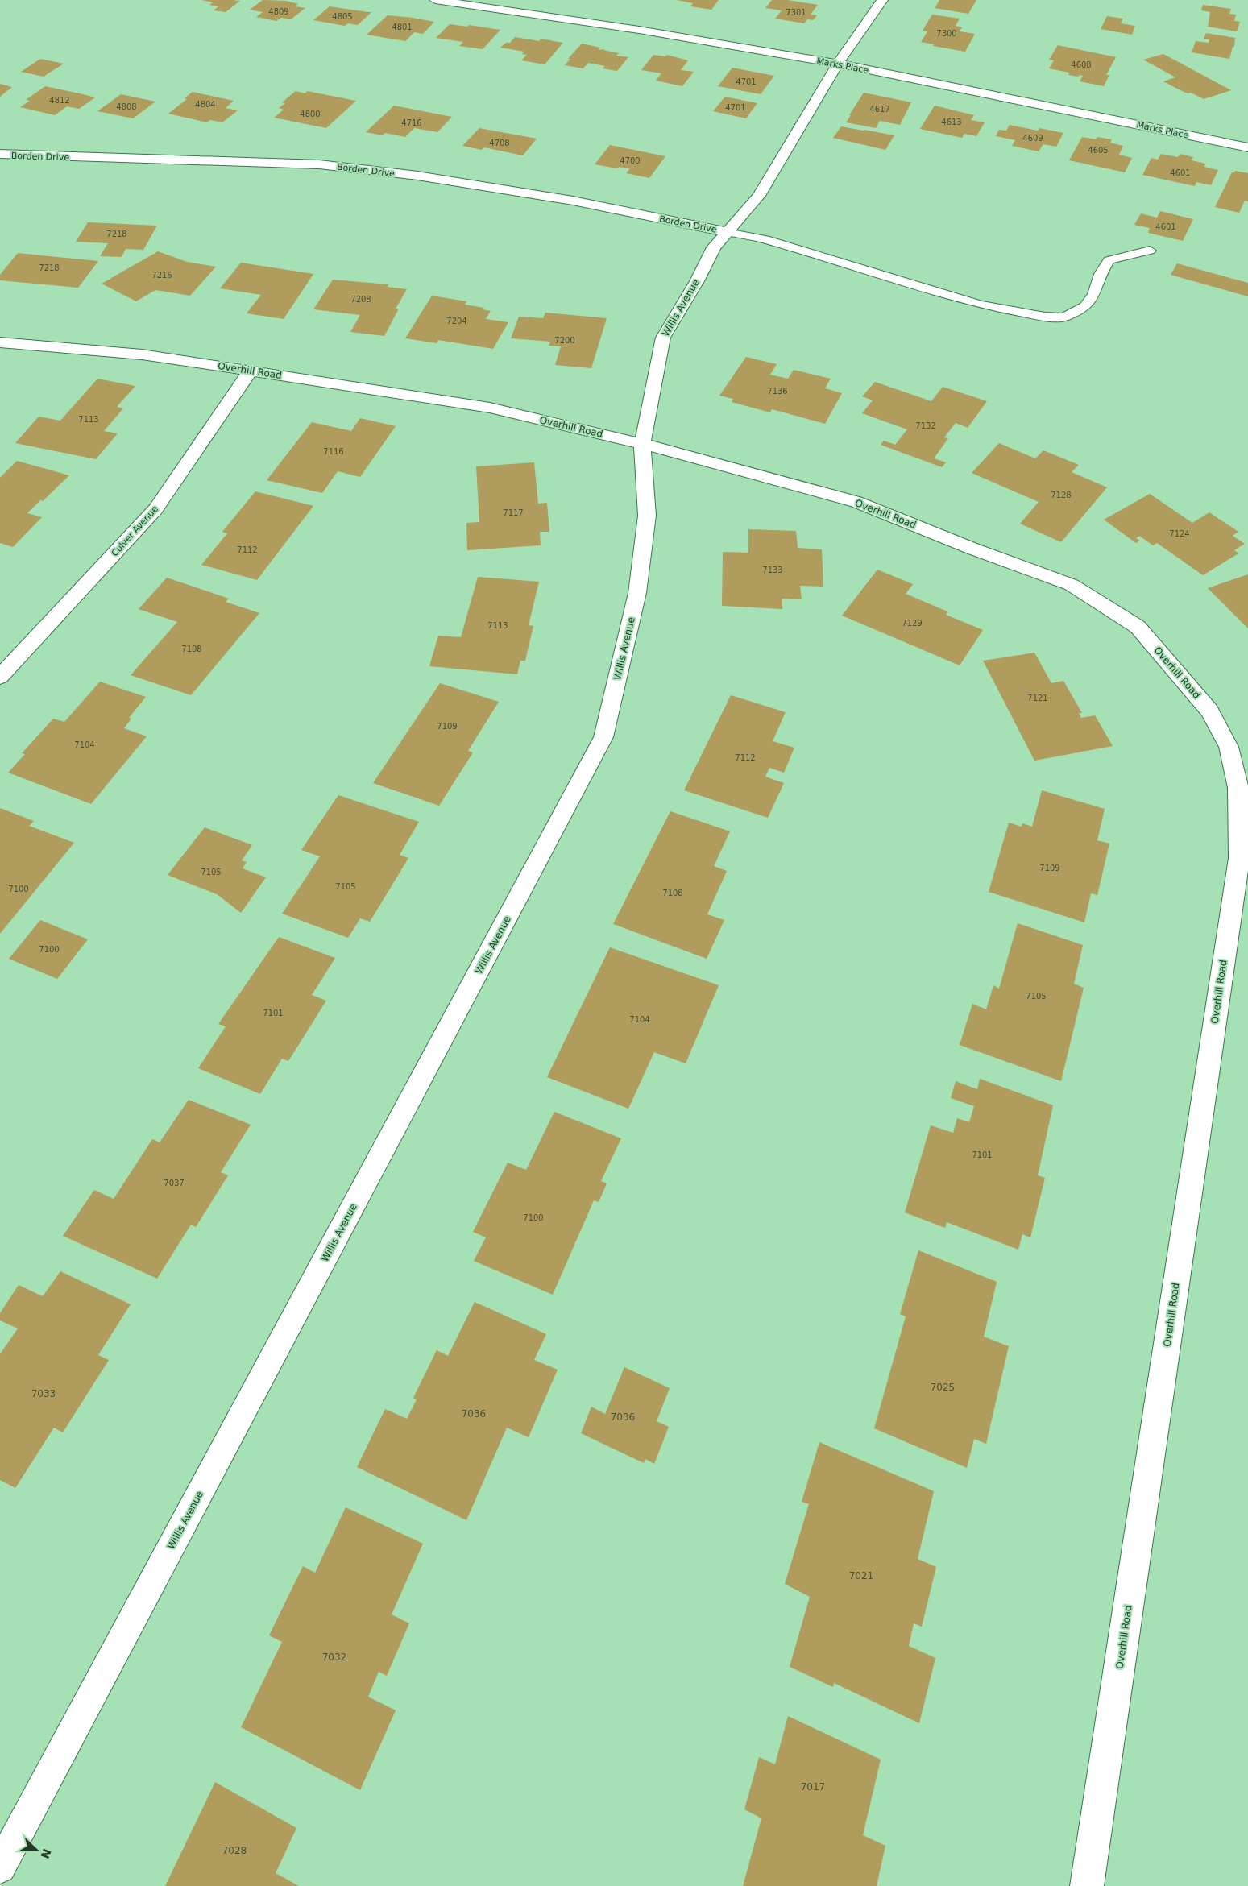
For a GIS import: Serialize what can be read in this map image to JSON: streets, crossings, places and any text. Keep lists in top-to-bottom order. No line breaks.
{"streets":{"street":["Marks Place","Borden Drive","Willis Avenue","Overhill Road","Culver Avenue"]},"crossings":[["Marks Place","Willis Avenue"],["Borden Drive","Willis Avenue"],["Willis Avenue","Overhill Road"],["Overhill Road","Culver Avenue"]],"house_numbers":["4809","7301","4805","4801","7300","4608","4701","4812","4804","4808","4701","4617","4800","4613","4716","4609","4708","4605","4700","4601","4601","7218","7218","7216","7208","7204","7200","7136","7113","7132","7116","7128","7117","7124","7112","7133","7129","7113","7108","7121","7109","7104","7112","7109","7105","7105","7100","7108","7100","7105","7101","7104","7101","7037","7100","7025","7033","7036","7036","7021","7032","7017","7028"],"north":"right"}
